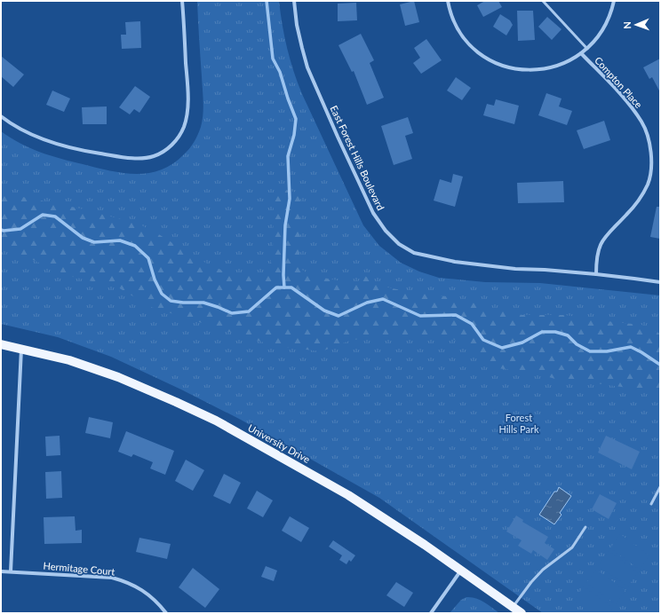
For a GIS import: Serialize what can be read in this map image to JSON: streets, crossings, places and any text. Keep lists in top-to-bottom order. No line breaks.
{"streets":{"main road":["University Drive"],"street":["Compton Place","East Forest Hills Boulevard","Hermitage Court"]},"crossings":[["Compton Place","East Forest Hills Boulevard"]],"parks":["Forest Hills Park"],"north":"left"}
